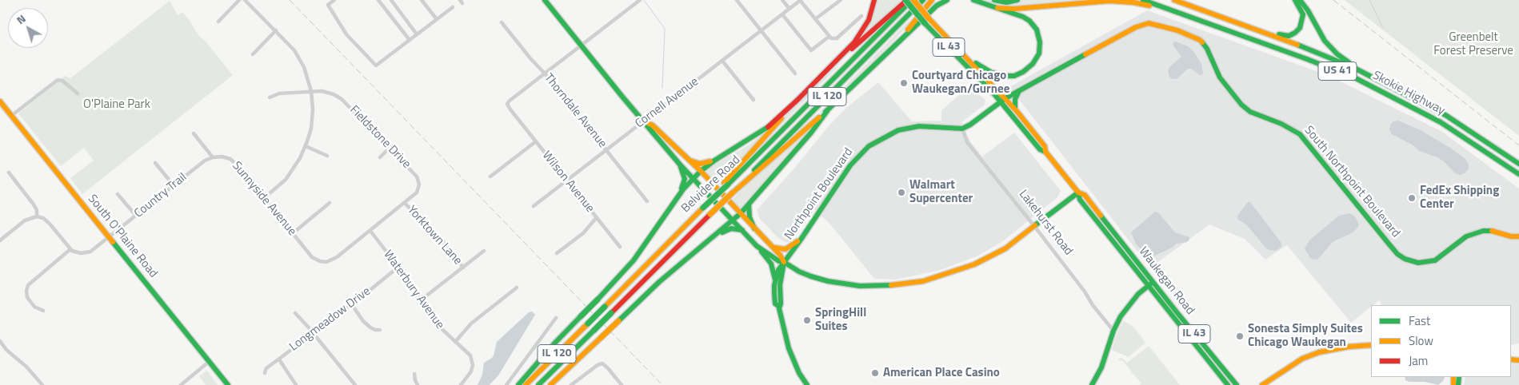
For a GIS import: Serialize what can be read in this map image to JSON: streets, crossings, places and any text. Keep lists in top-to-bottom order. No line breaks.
{"streets":{"main road":["IL 43","US 41","Skokie Highway","IL 120","South Northpoint Boulevard","Belvidere Road","Northpoint Boulevard","South O'Plaine Road","Waukegan Road"],"street":["Cornell Avenue","Thorndale Avenue","Fieldstone Drive","Wilson Avenue","Country Trail","Sunnyside Avenue","Lakehurst Road","Yorktown Lane","Waterbury Avenue","Longmeadow Drive"]},"crossings":[["IL 43","South Northpoint Boulevard"],["IL 43","Belvidere Road"],["IL 43","Waukegan Road"],["Cornell Avenue","Thorndale Avenue"],["Cornell Avenue","Wilson Avenue"],["Thorndale Avenue","Wilson Avenue"],["Fieldstone Drive","Sunnyside Avenue"],["Fieldstone Drive","Yorktown Lane"],["Fieldstone Drive","Waterbury Avenue"],["South Northpoint Boulevard","Waukegan Road"],["Northpoint Boulevard","Lakehurst Road"],["Country Trail","Sunnyside Avenue"],["Country Trail","South O'Plaine Road"],["Waterbury Avenue","Longmeadow Drive"]],"parks":["Greenbelt Forest Preserve","O'Plaine Park"],"places":["Courtyard Chicago Waukegan/Gurnee","Walmart Supercenter","FedEx Shipping Center","SpringHill Suites","Sonesta Simply Suites Chicago Waukegan","American Place Casino"],"legend":["Fast","Slow","Jam"],"north":"top left"}
